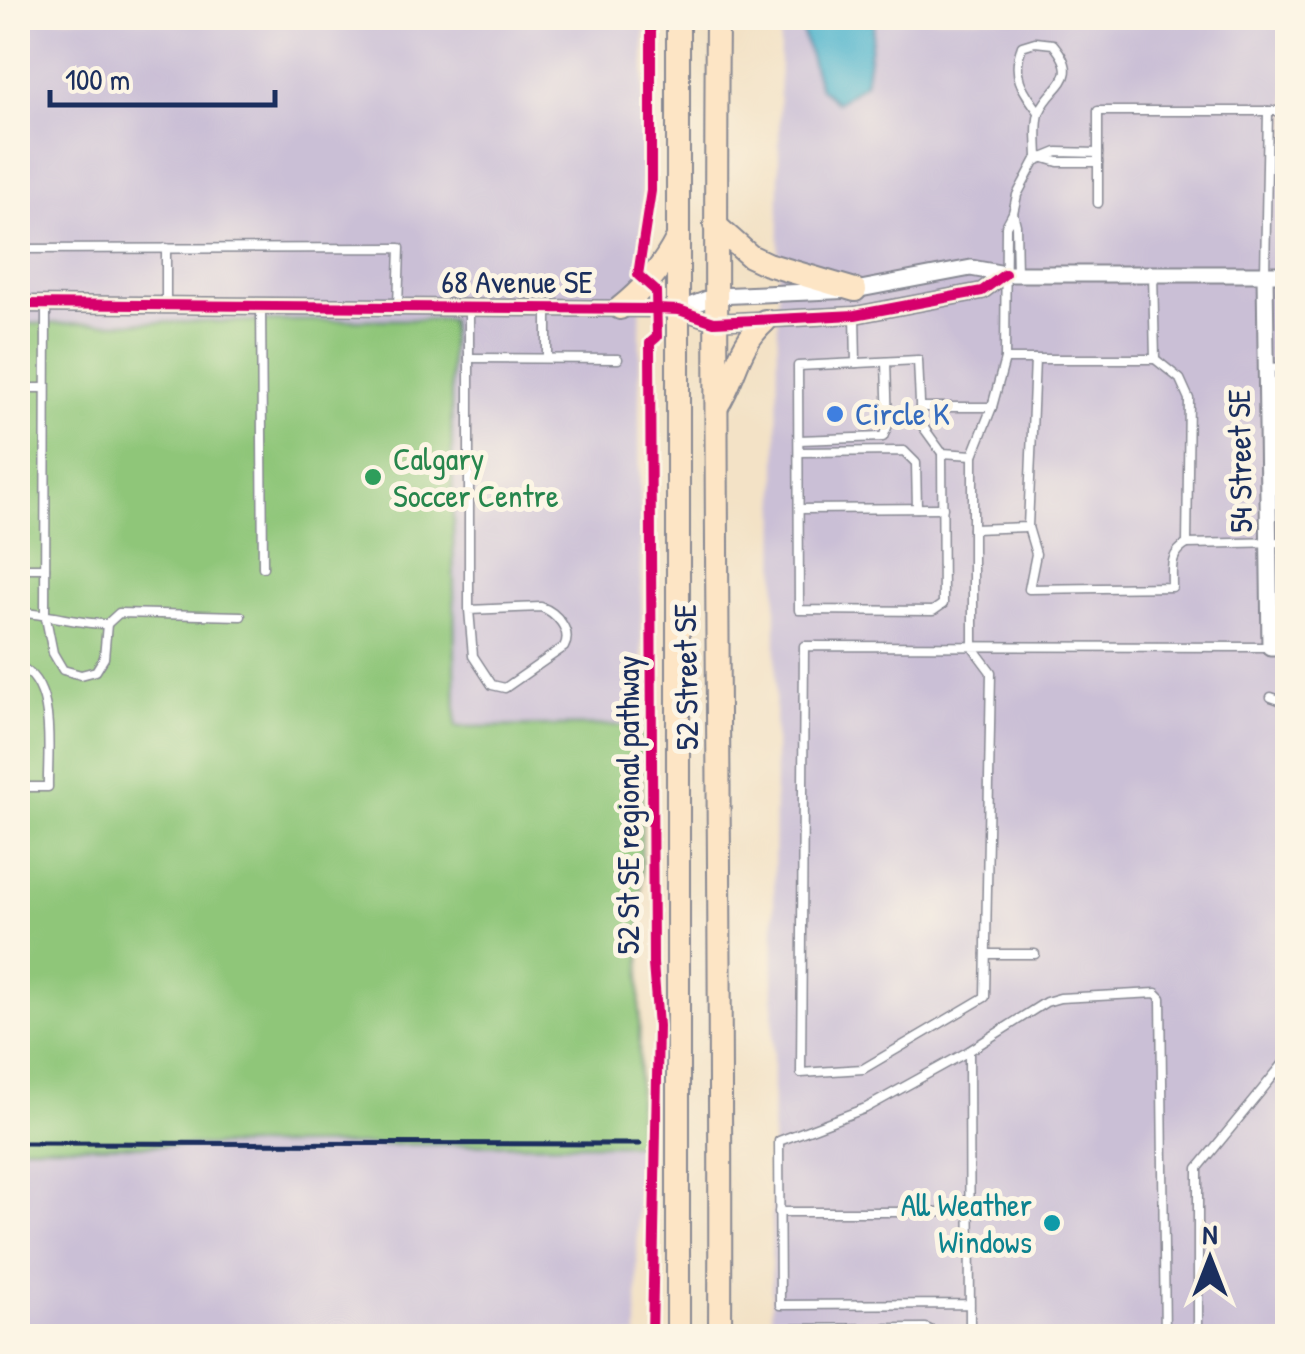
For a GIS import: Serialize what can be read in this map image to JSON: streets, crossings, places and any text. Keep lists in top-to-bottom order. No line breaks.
{"streets":{"main road":["52 Street SE"],"street":["68 Avenue SE","54 Street SE"],"cycle path":["52 St SE regional pathway"]},"crossings":[["68 Avenue SE","54 Street SE"],["68 Avenue SE","52 Street SE"]],"places":["Circle K","Calgary Soccer Centre","All Weather Windows"],"scale_bar":"100 m","north":"top"}
